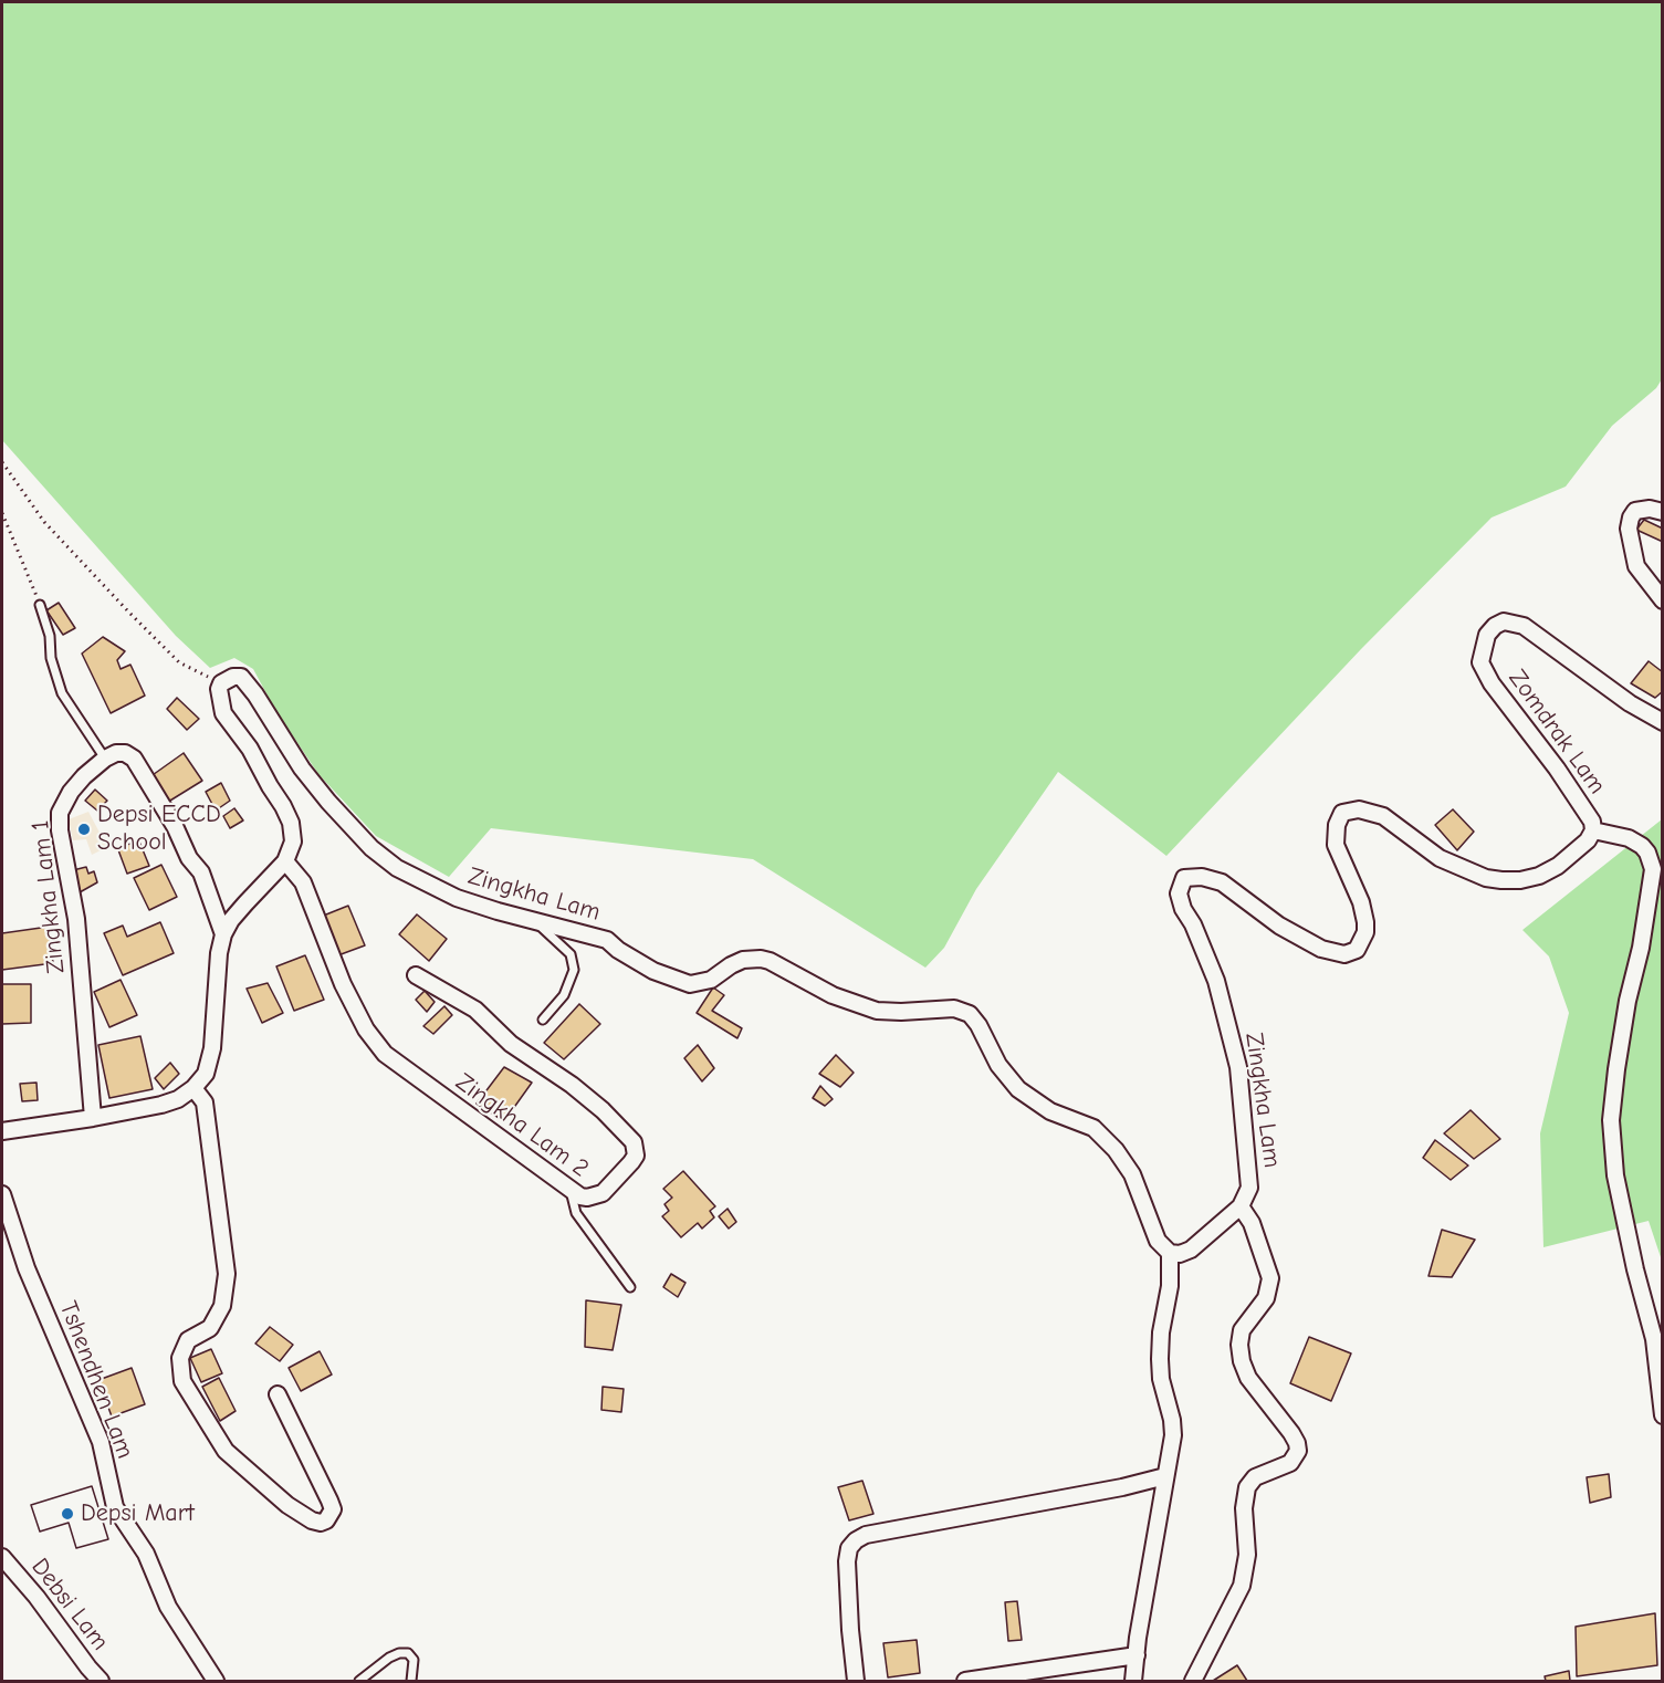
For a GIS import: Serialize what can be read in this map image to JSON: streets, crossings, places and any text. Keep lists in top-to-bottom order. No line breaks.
{"streets":{"street":["Zomdrak Lam","Zingkha Lam","Zingkha Lam 1","Zingkha Lam 2","Tshendhen Lam","Debsi Lam"]},"crossings":[["Zomdrak Lam","Zingkha Lam"]],"places":["Depsi ECCD School","Depsi Mart"]}
